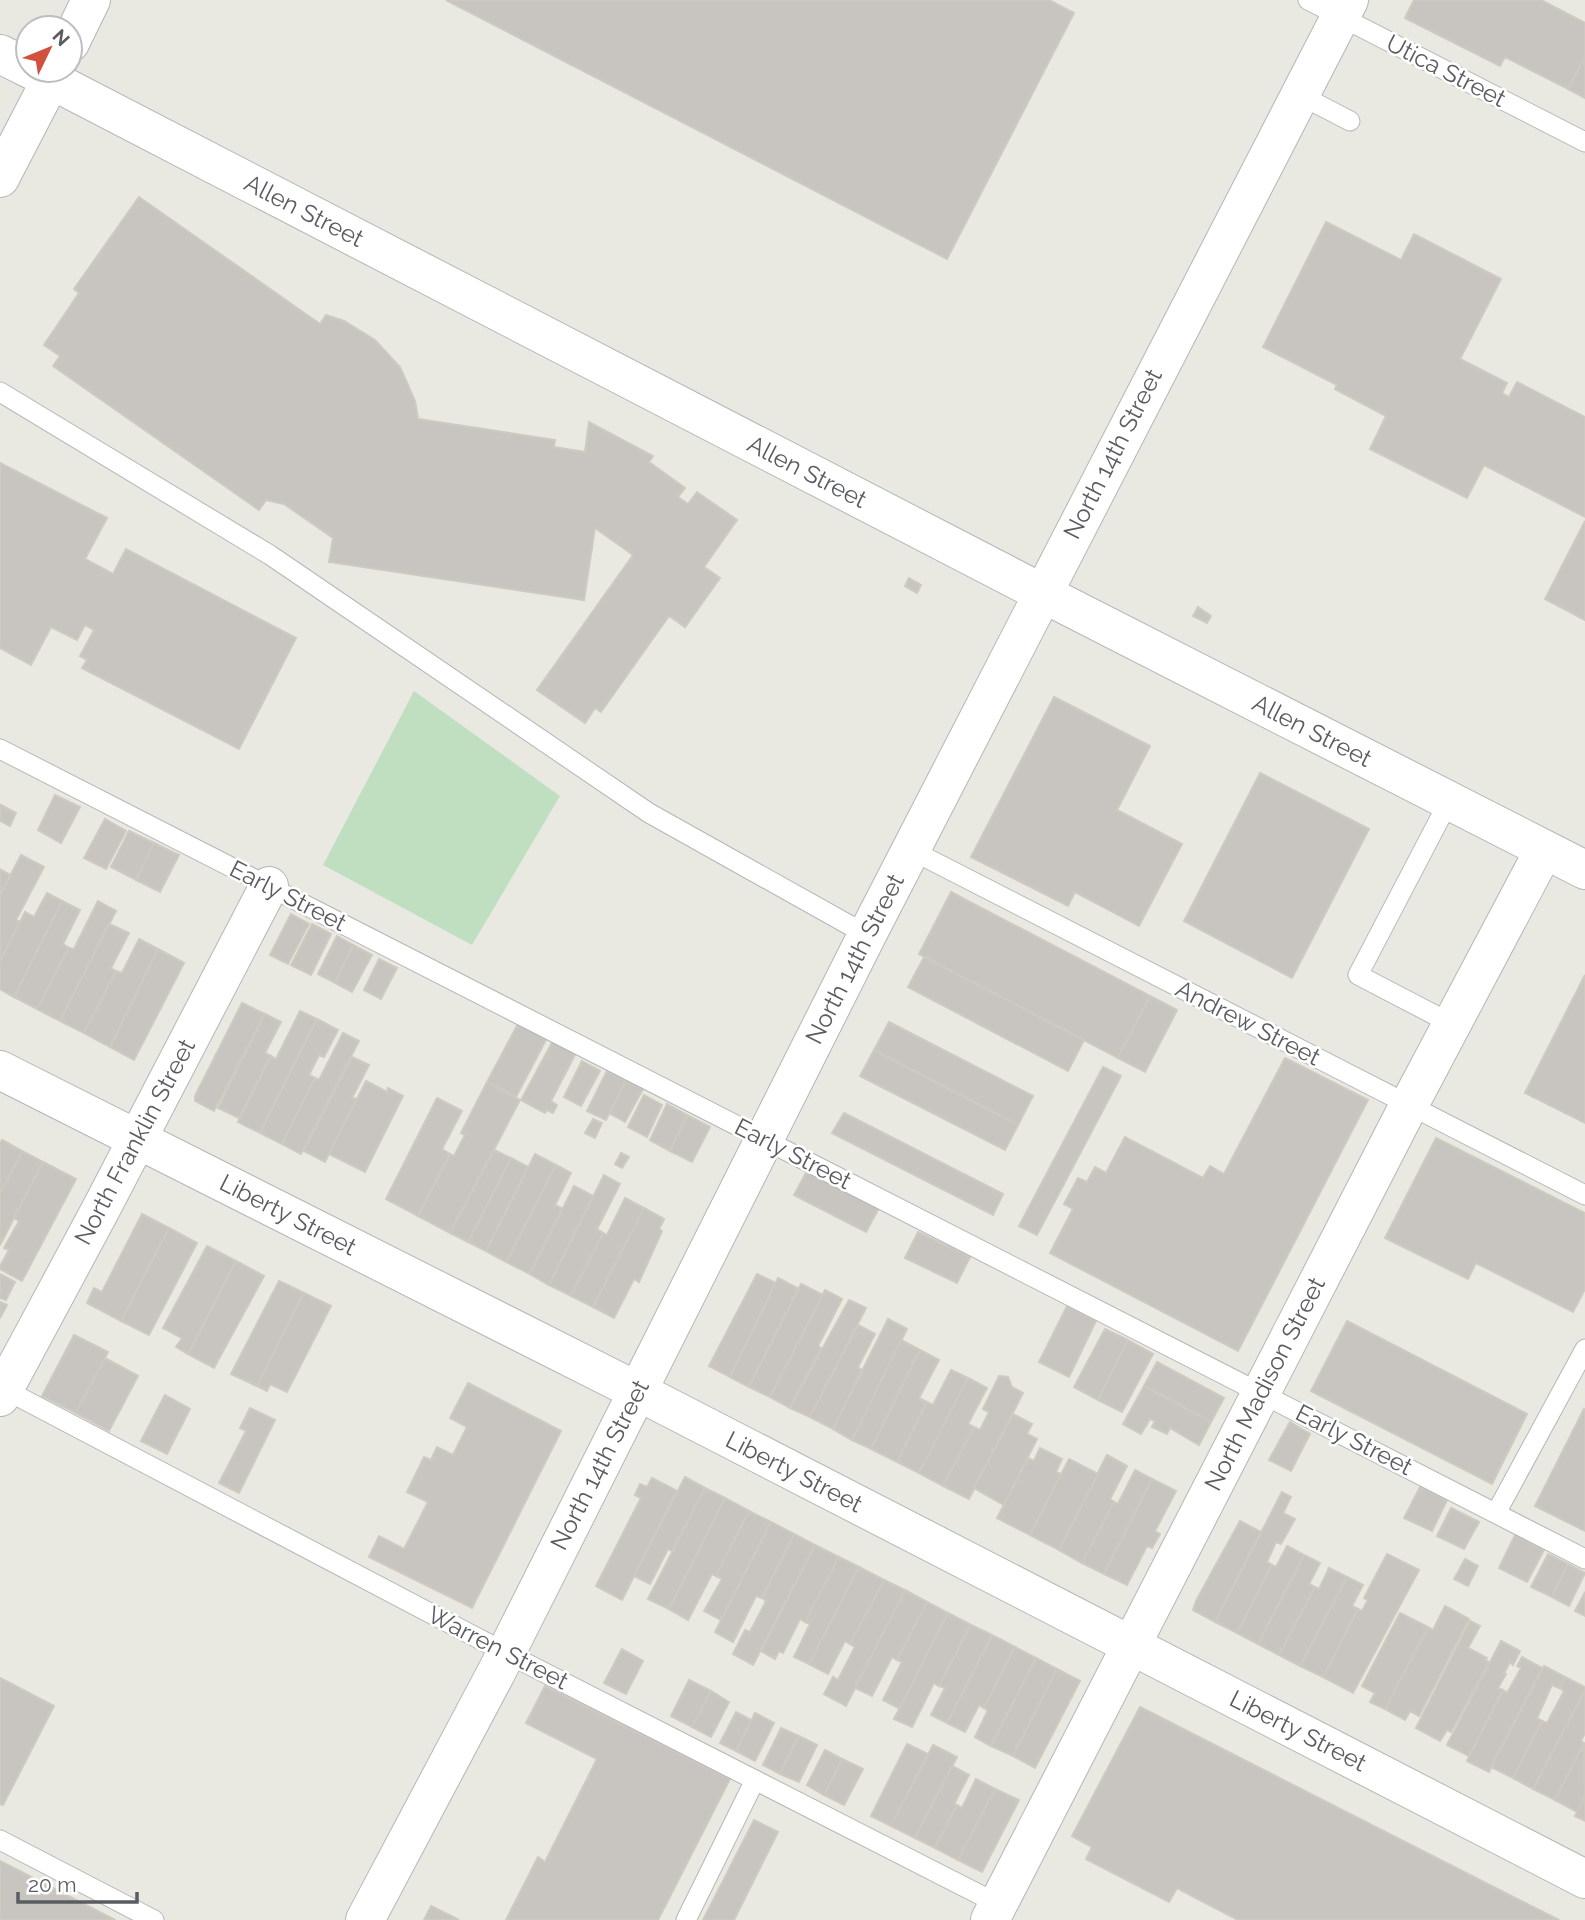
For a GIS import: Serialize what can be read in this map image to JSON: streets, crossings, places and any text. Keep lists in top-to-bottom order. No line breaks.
{"streets":{"street":["Allen Street","North 14th Street","North Franklin Street","Liberty Street","North Madison Street"],"lane":["Utica Street","Early Street","Andrew Street","Warren Street"]},"crossings":[["Utica Street","North 14th Street"],["Allen Street","North 14th Street"],["Allen Street","North Madison Street"],["North 14th Street","Early Street"],["North 14th Street","Andrew Street"],["North 14th Street","Liberty Street"],["North 14th Street","Warren Street"],["Early Street","North Franklin Street"],["Early Street","North Madison Street"],["Andrew Street","North Madison Street"],["North Franklin Street","Liberty Street"],["North Franklin Street","Warren Street"],["Liberty Street","North Madison Street"],["North Madison Street","Warren Street"]],"scale_bar":"20 m","north":"top right"}
